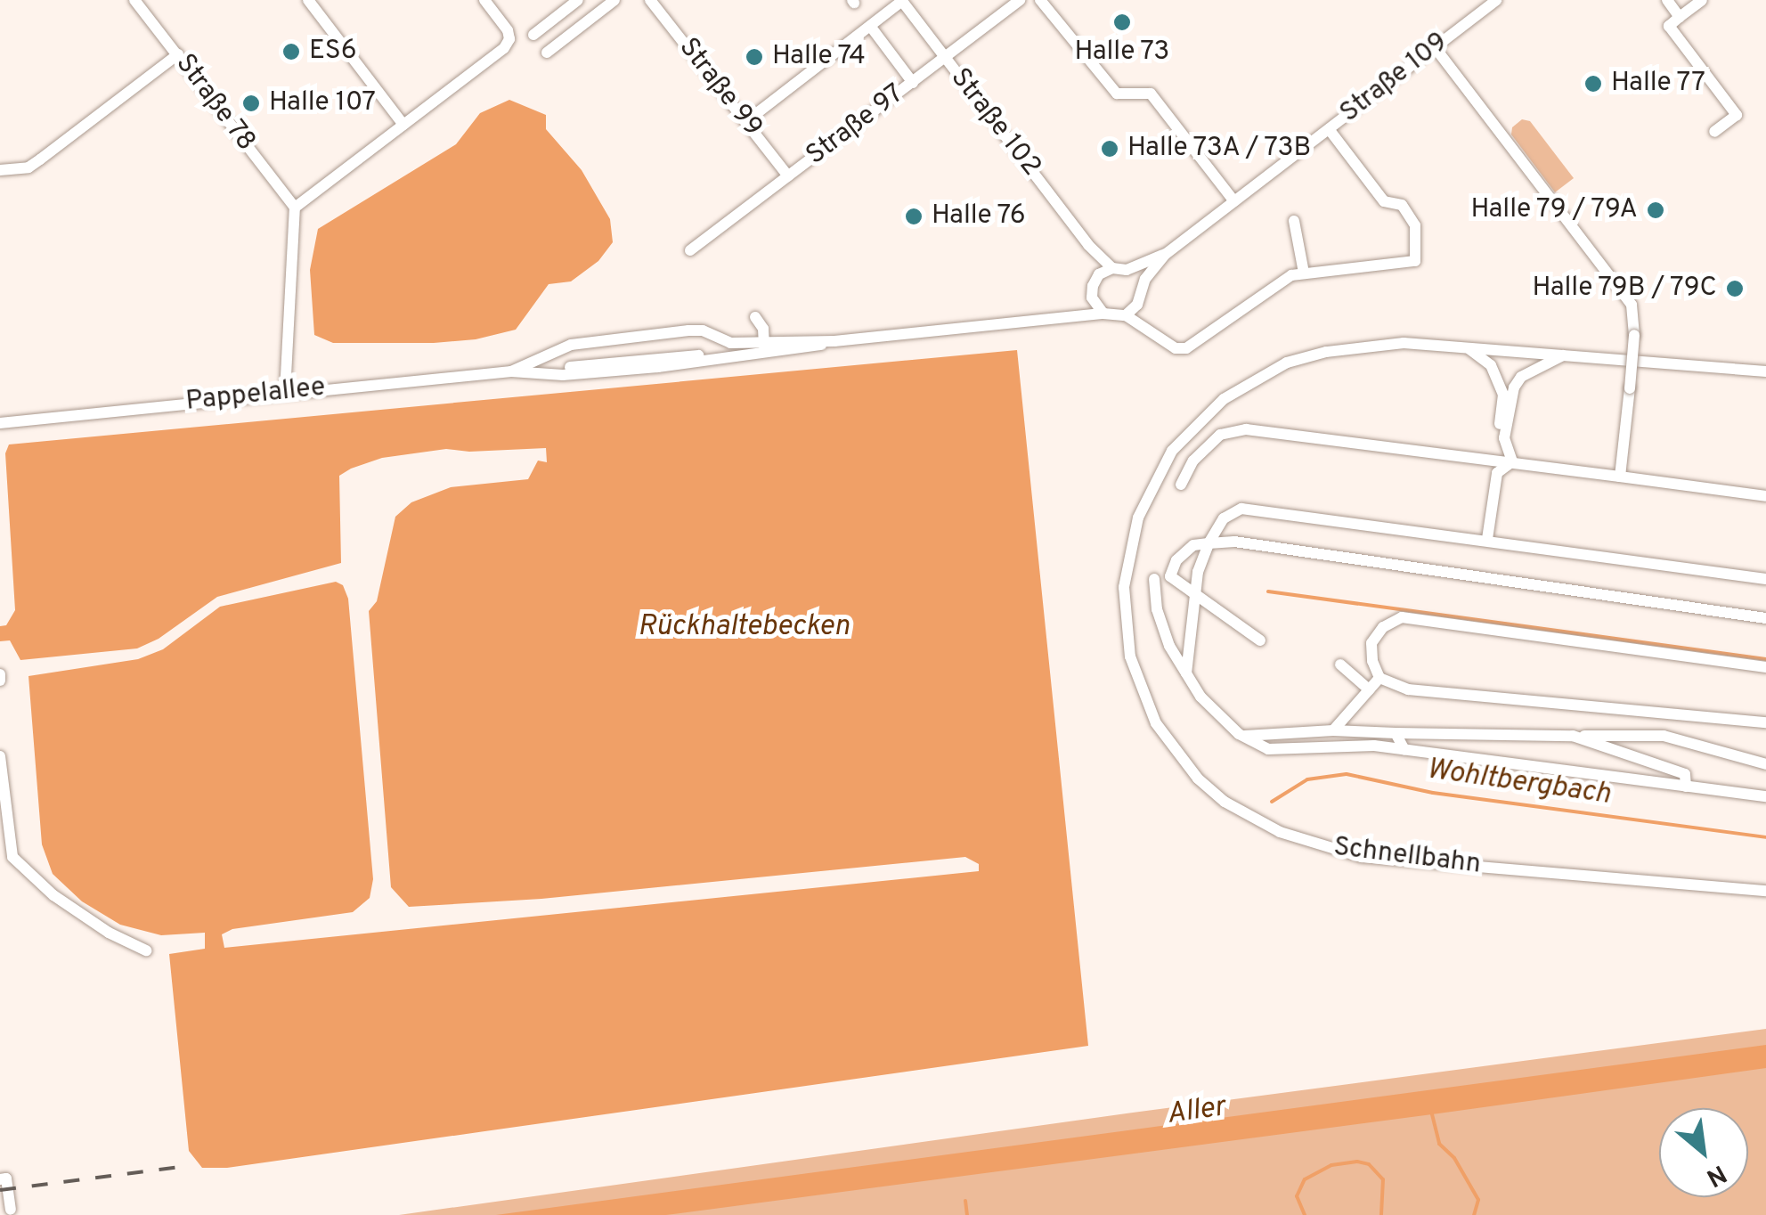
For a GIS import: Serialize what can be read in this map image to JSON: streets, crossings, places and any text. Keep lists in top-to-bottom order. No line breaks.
{"streets":{"street":["Straße 109","Straße 99","Straße 78","Straße 102","Straße 97","Pappelallee","Schnellbahn"]},"crossings":[["Straße 99","Straße 97"],["Straße 102","Straße 97"],["Straße 102","Pappelallee"]],"water":["Rückhaltebecken","Wohltbergbach","Aller"],"places":["Halle 73","ES6","Halle 74","Halle 77","Halle 107","Halle 73A / 73B","Halle 79 / 79A","Halle 76","Halle 79B / 79C"],"north":"bottom right"}
